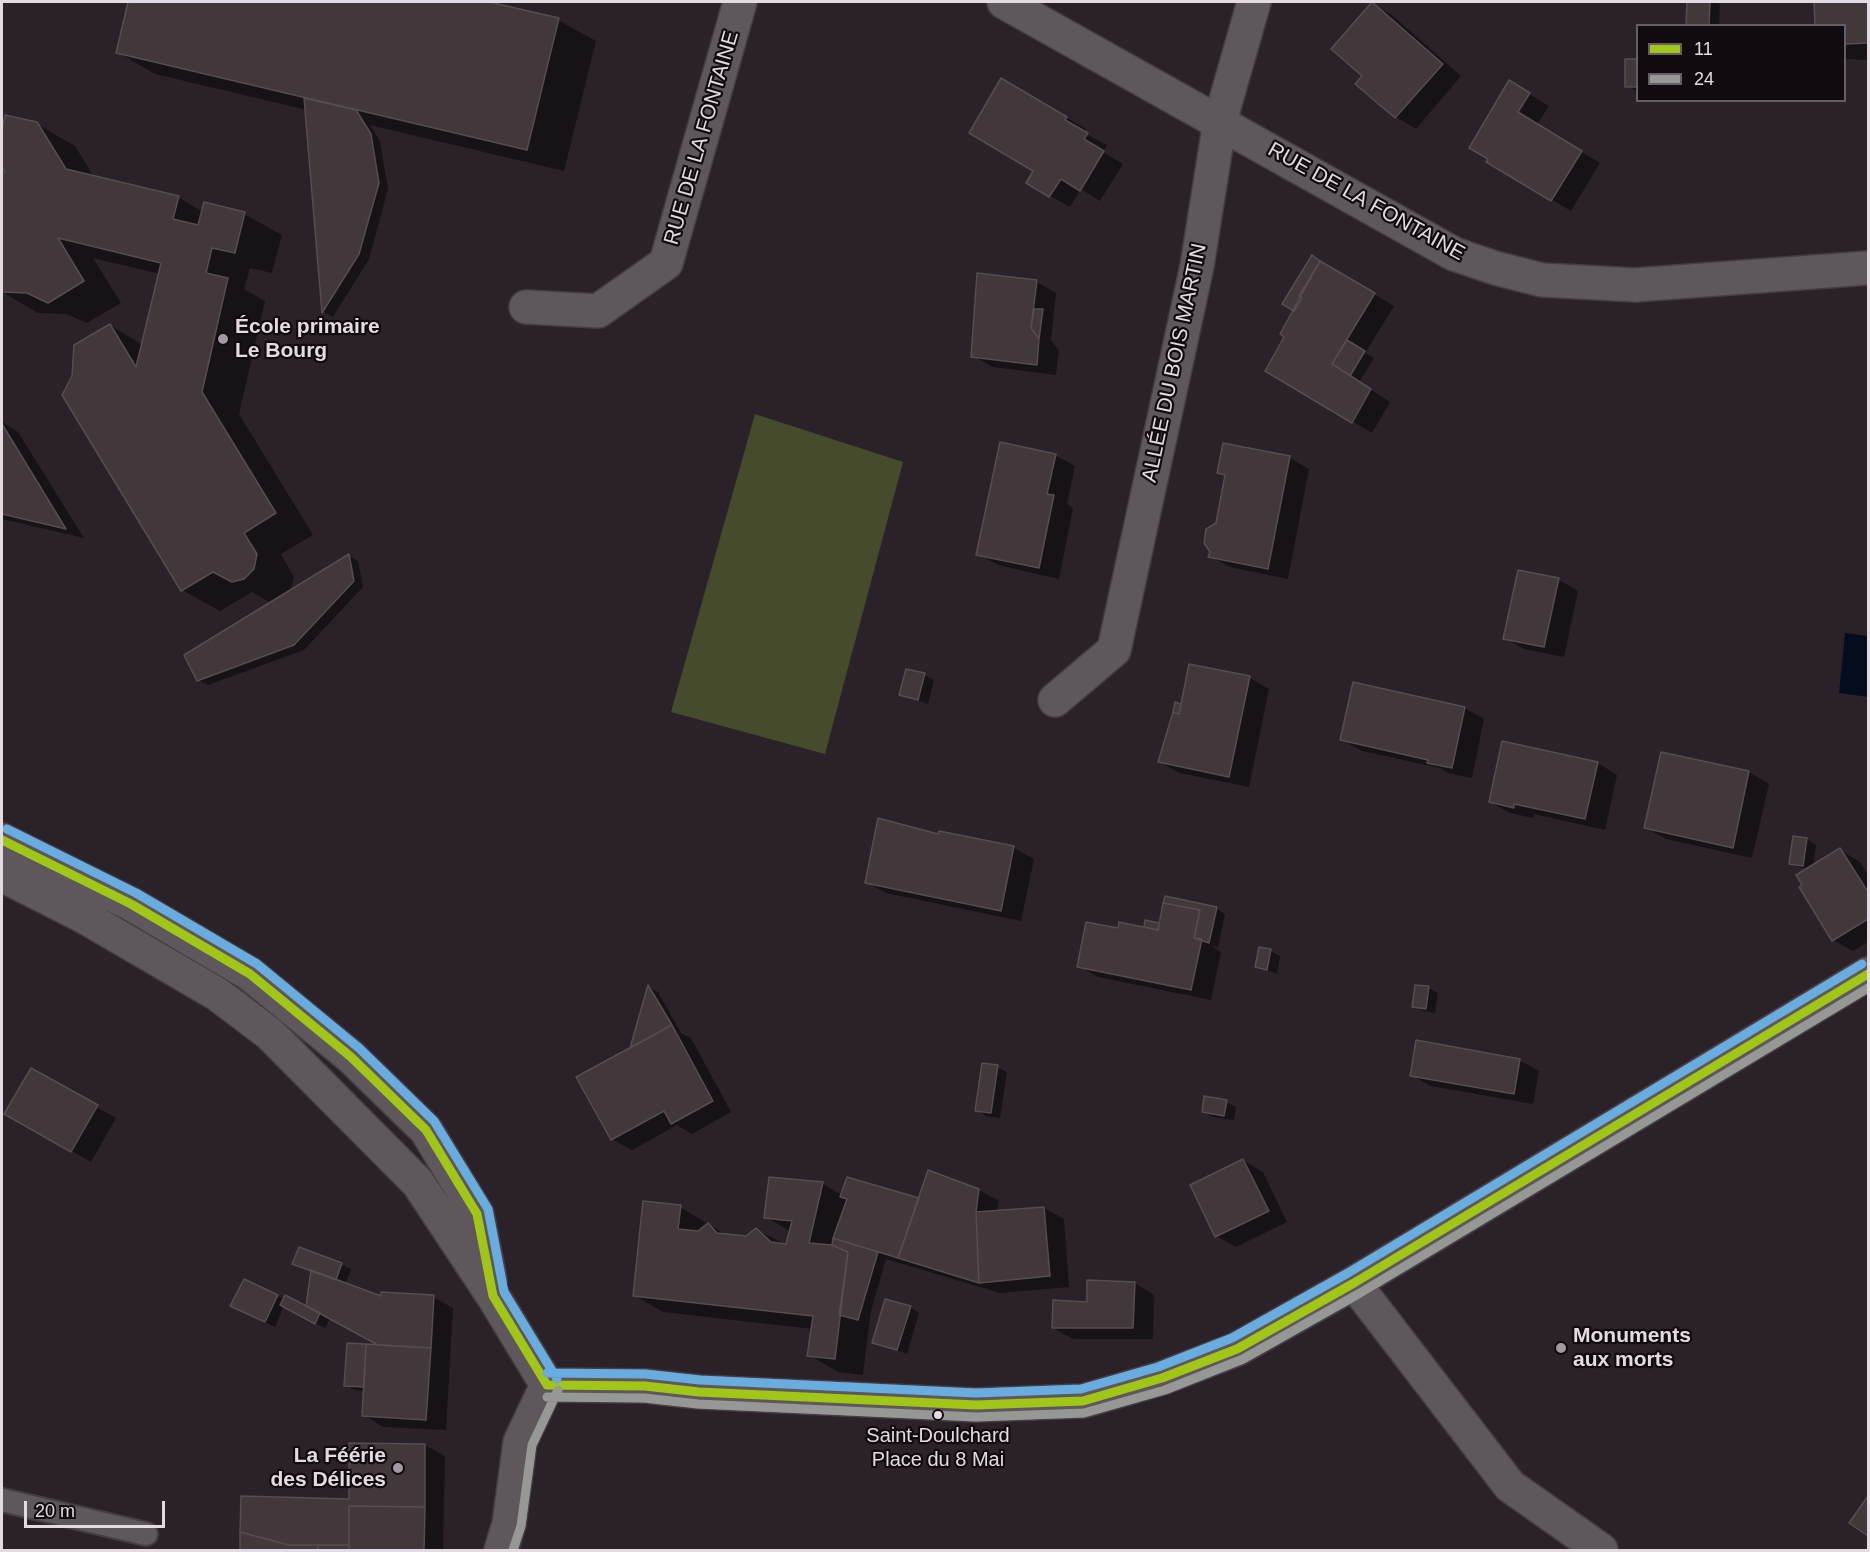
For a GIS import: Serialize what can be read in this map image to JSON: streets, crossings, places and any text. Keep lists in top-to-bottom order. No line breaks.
{"streets":{"street":["RUE DE LA FONTAINE","ALLÉE DU BOIS MARTIN"]},"crossings":[["RUE DE LA FONTAINE","ALLÉE DU BOIS MARTIN"]],"places":["École primaire Le Bourg","Monuments aux morts","Saint-Doulchard Place du 8 Mai","La Féérie des Délices"],"lines":["transit line 11","transit line 24"],"legend":["11","24"],"scale_bar":"20 m"}
